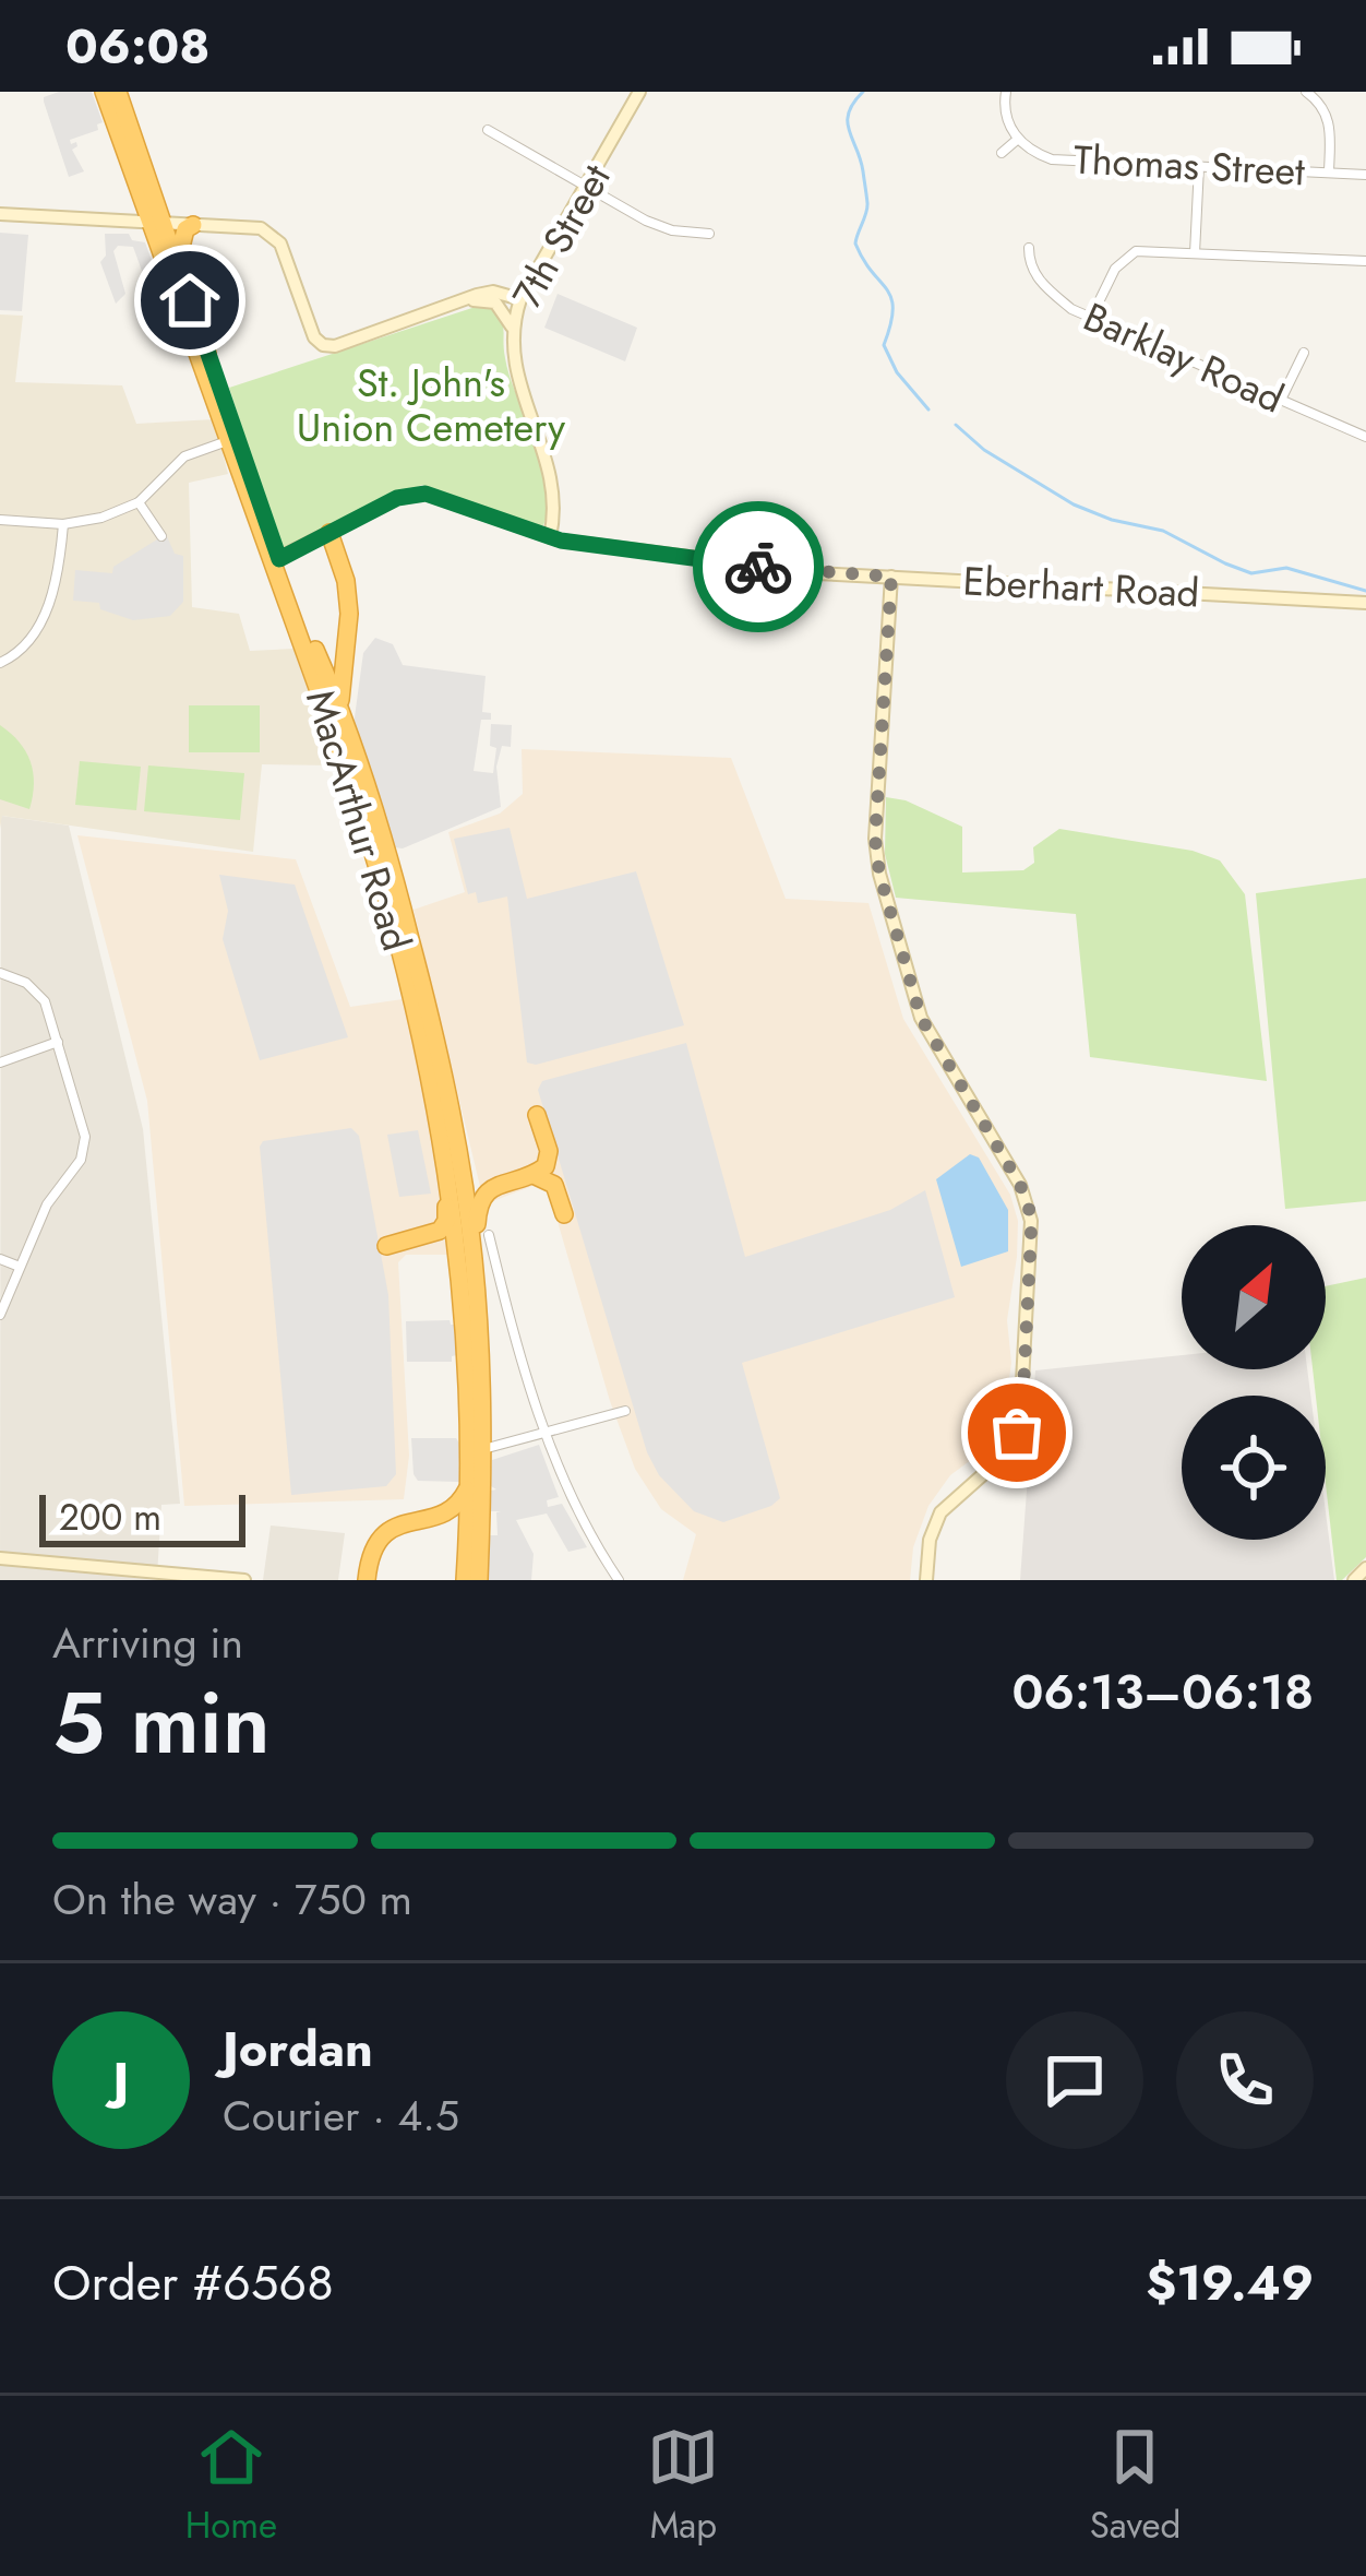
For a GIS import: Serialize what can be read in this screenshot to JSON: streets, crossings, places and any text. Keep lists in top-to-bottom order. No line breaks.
{"streets":{"highway":["MacArthur Road"],"street":["Thomas Street","7th Street","Barklay Road","Eberhart Road"]},"crossings":[["7th Street","Eberhart Road"],["Eberhart Road","MacArthur Road"]],"parks":["St. John's Union Cemetery"],"scale_bar":"200 m","north":"top right","page":{"status":"06:08","scale":"200 m","heading":["5 min","Arriving in","06:13–06:18"],"panel":["Jordan","Courier · 4.5","Order #6568","$19.49"],"bar":"On the way · 750 m","round":"J","tabs":["Home","Map","Saved"]}}
